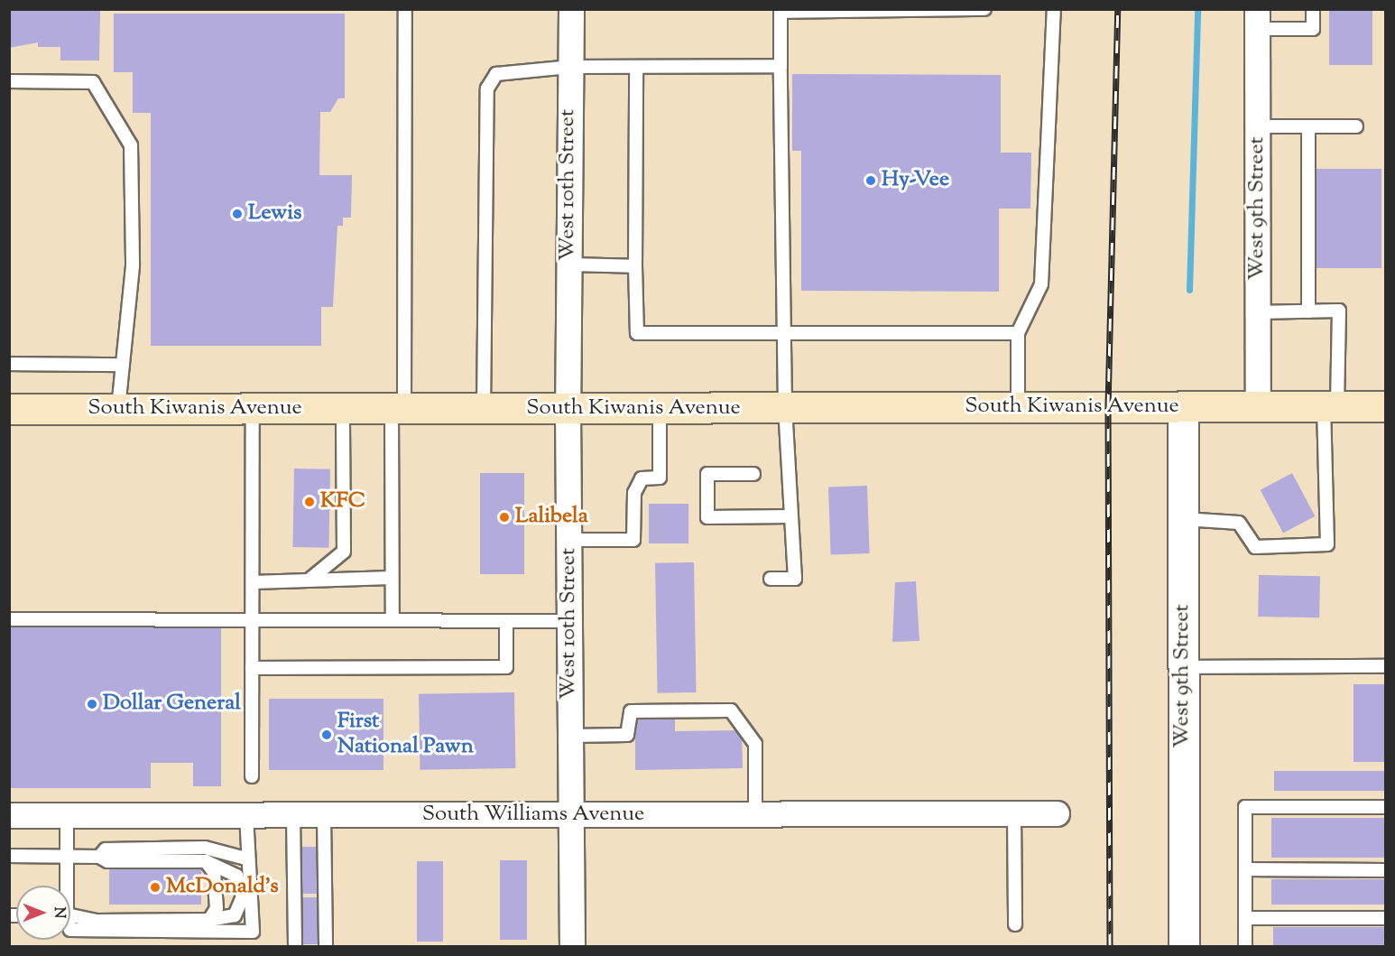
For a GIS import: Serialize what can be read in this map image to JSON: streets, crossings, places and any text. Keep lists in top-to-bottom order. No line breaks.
{"streets":{"main road":["South Kiwanis Avenue"],"street":["West 10th Street","West 9th Street","South Williams Avenue"]},"crossings":[["West 10th Street","South Kiwanis Avenue"],["West 10th Street","South Williams Avenue"],["West 9th Street","South Kiwanis Avenue"]],"places":["Hy-Vee","Lewis","KFC","Lalibela","Dollar General","First National Pawn","McDonald's"],"north":"right"}
